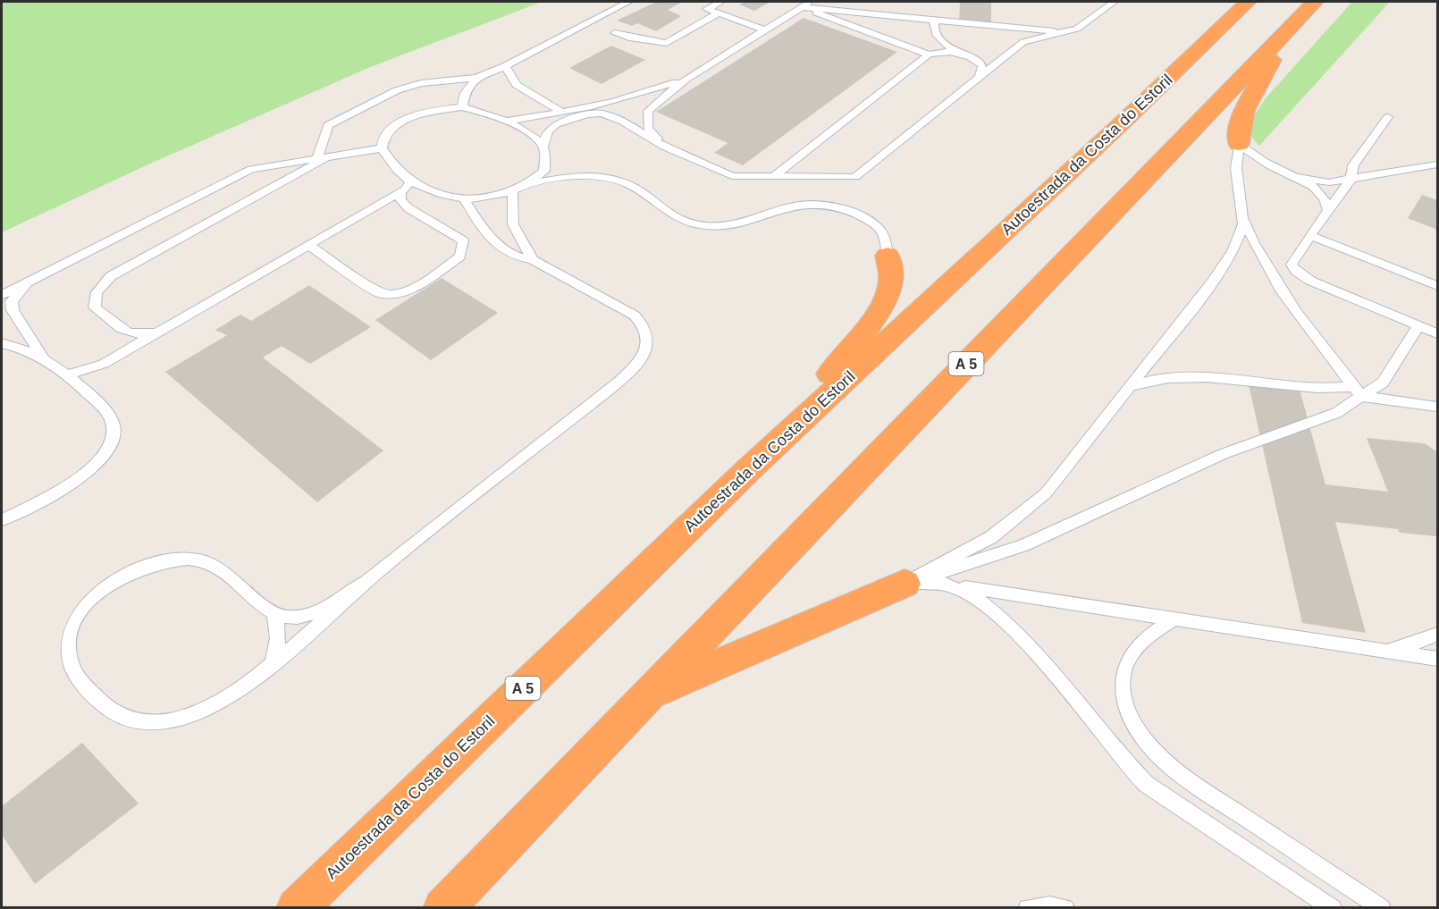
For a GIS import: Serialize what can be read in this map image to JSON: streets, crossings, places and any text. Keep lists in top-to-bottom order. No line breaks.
{"streets":{"highway":["Autoestrada da Costa do Estoril","A 5"]}}
